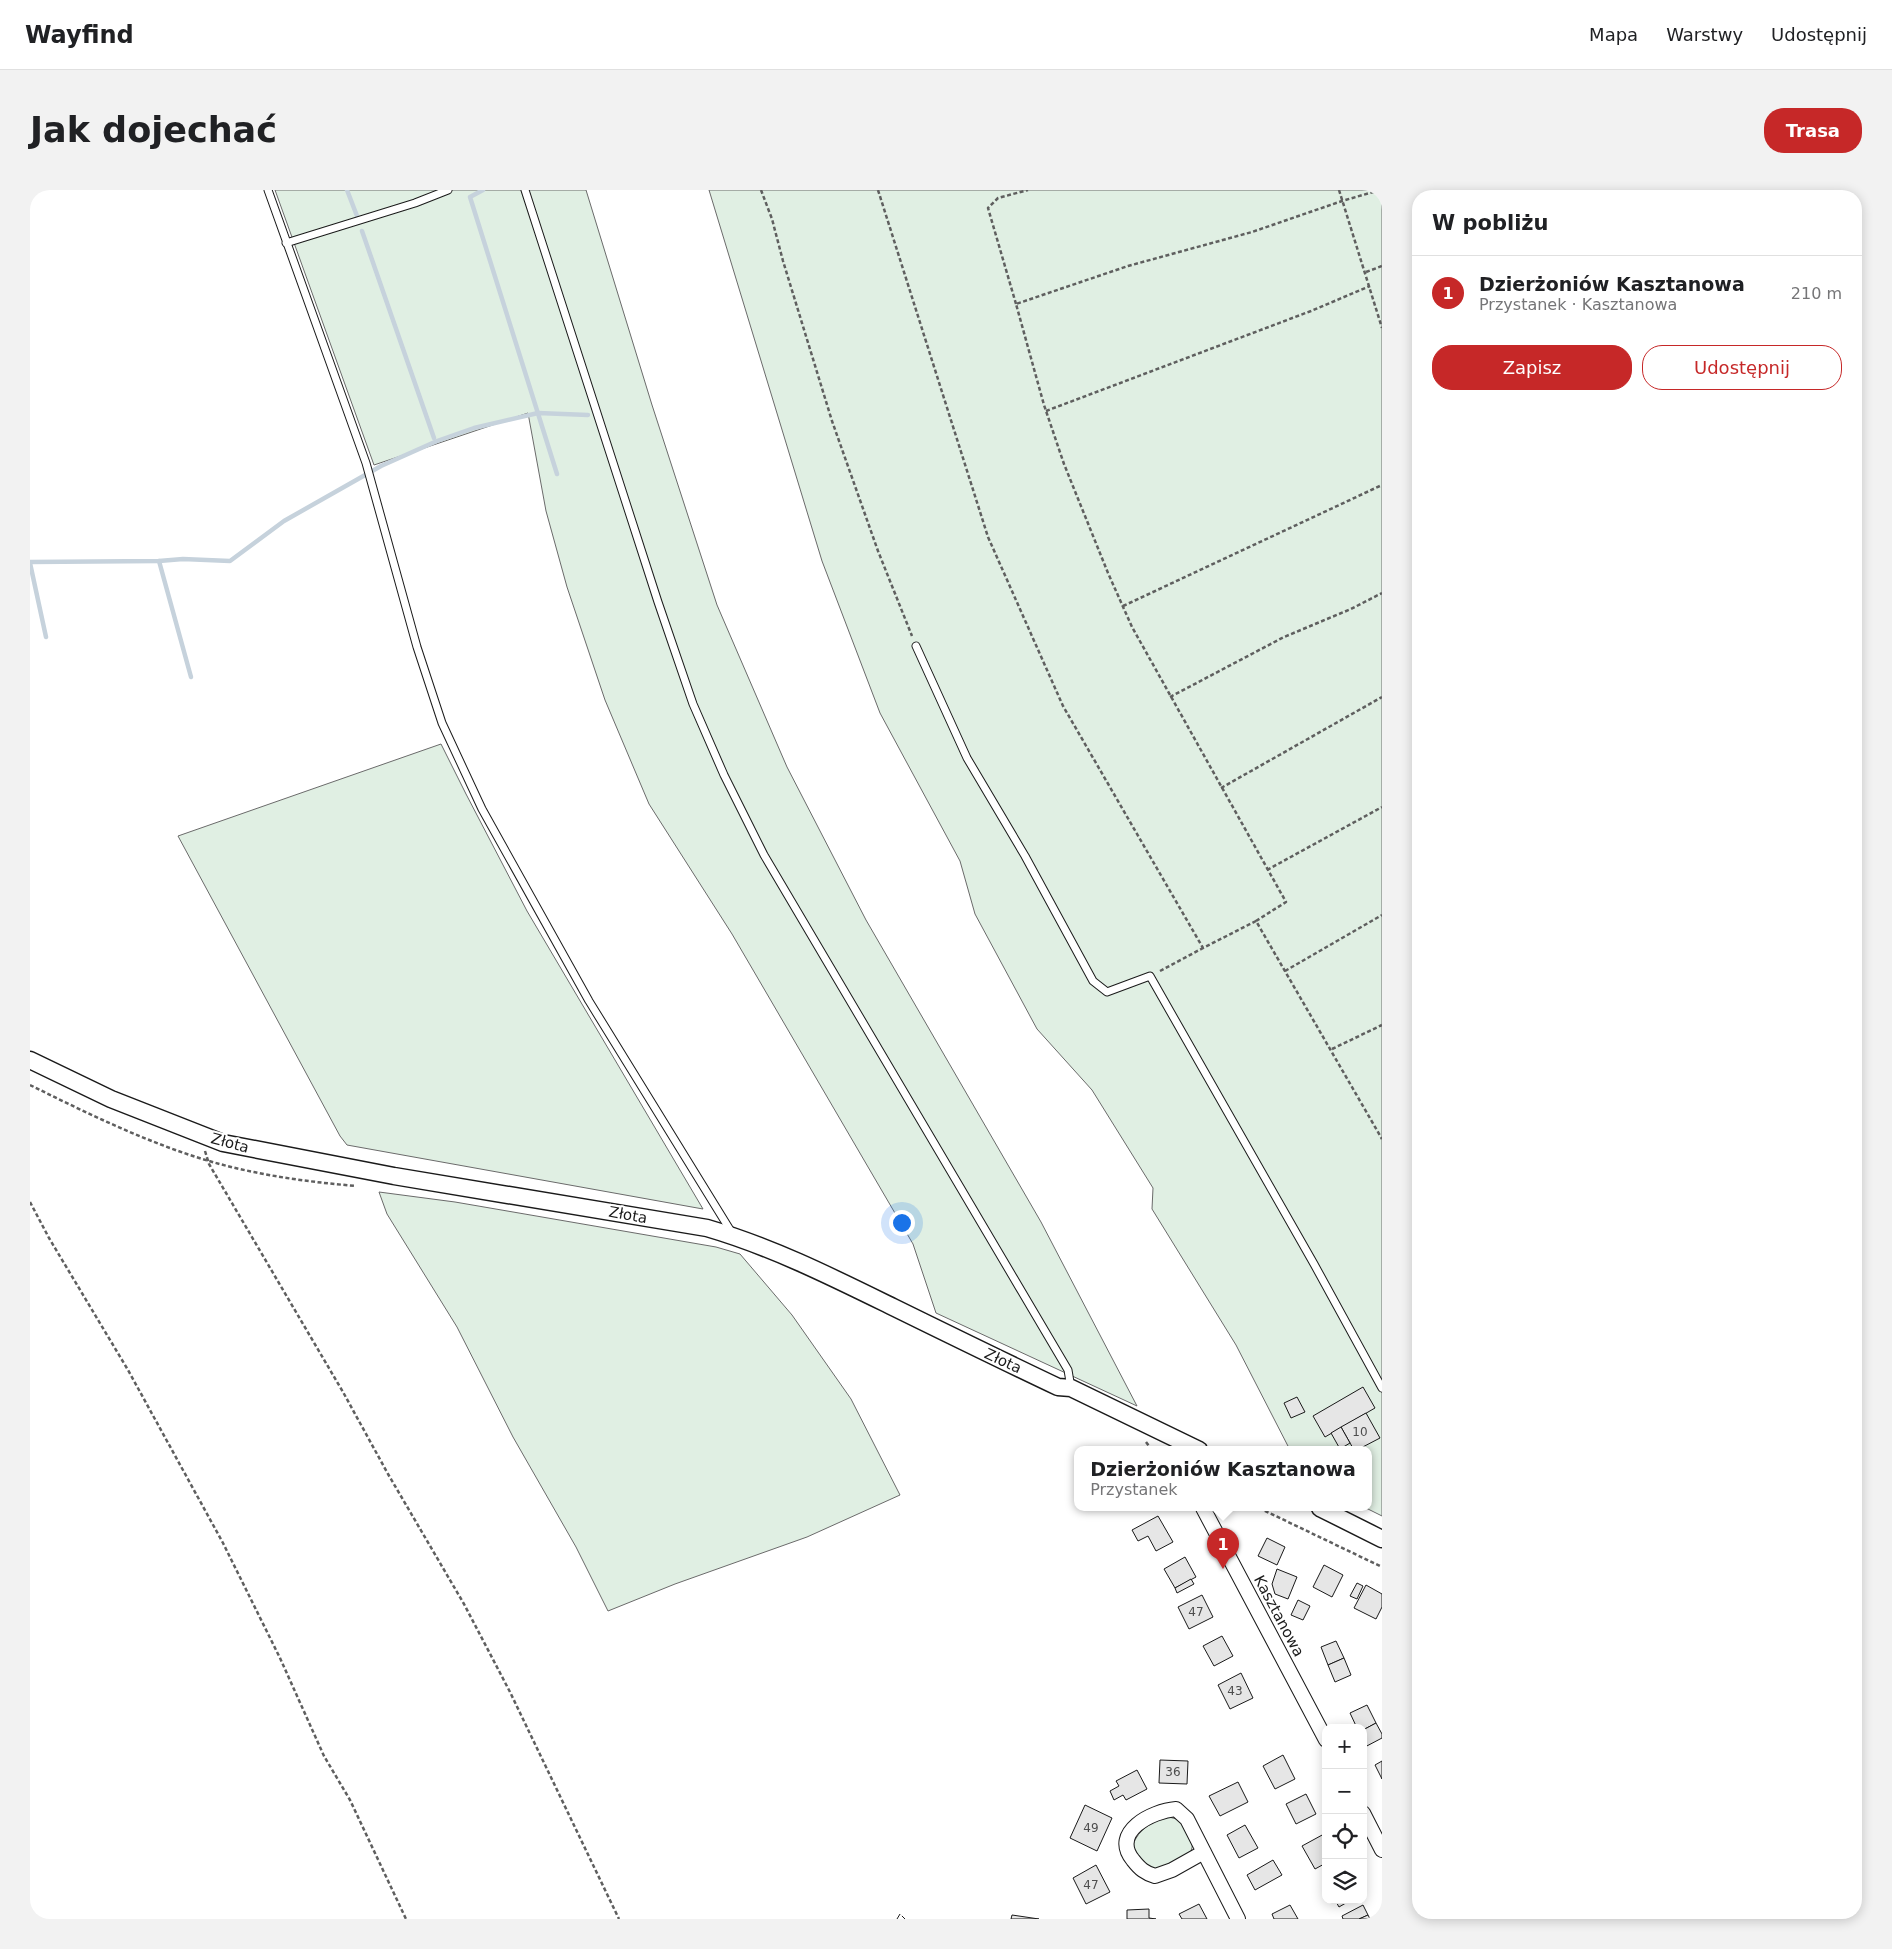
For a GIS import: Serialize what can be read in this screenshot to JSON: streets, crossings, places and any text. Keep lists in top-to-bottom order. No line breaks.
{"streets":{"street":["Złota","Kasztanowa"]},"house_numbers":["10","47","43","36","49","47"],"page":{"header":"Wayfind","nav":["Mapa","Warstwy","Udostępnij"],"buttons":["Trasa",["Zapisz","Udostępnij"]],"title":"Jak dojechać","heading":"W pobliżu","list":[{"mark":"1","name":"Dzierżoniów Kasztanowa","note":"Przystanek · Kasztanowa","value":"210 m"}],"popup":["Dzierżoniów Kasztanowa","Przystanek"],"pins":"1","map_buttons":["+","−"]}}
